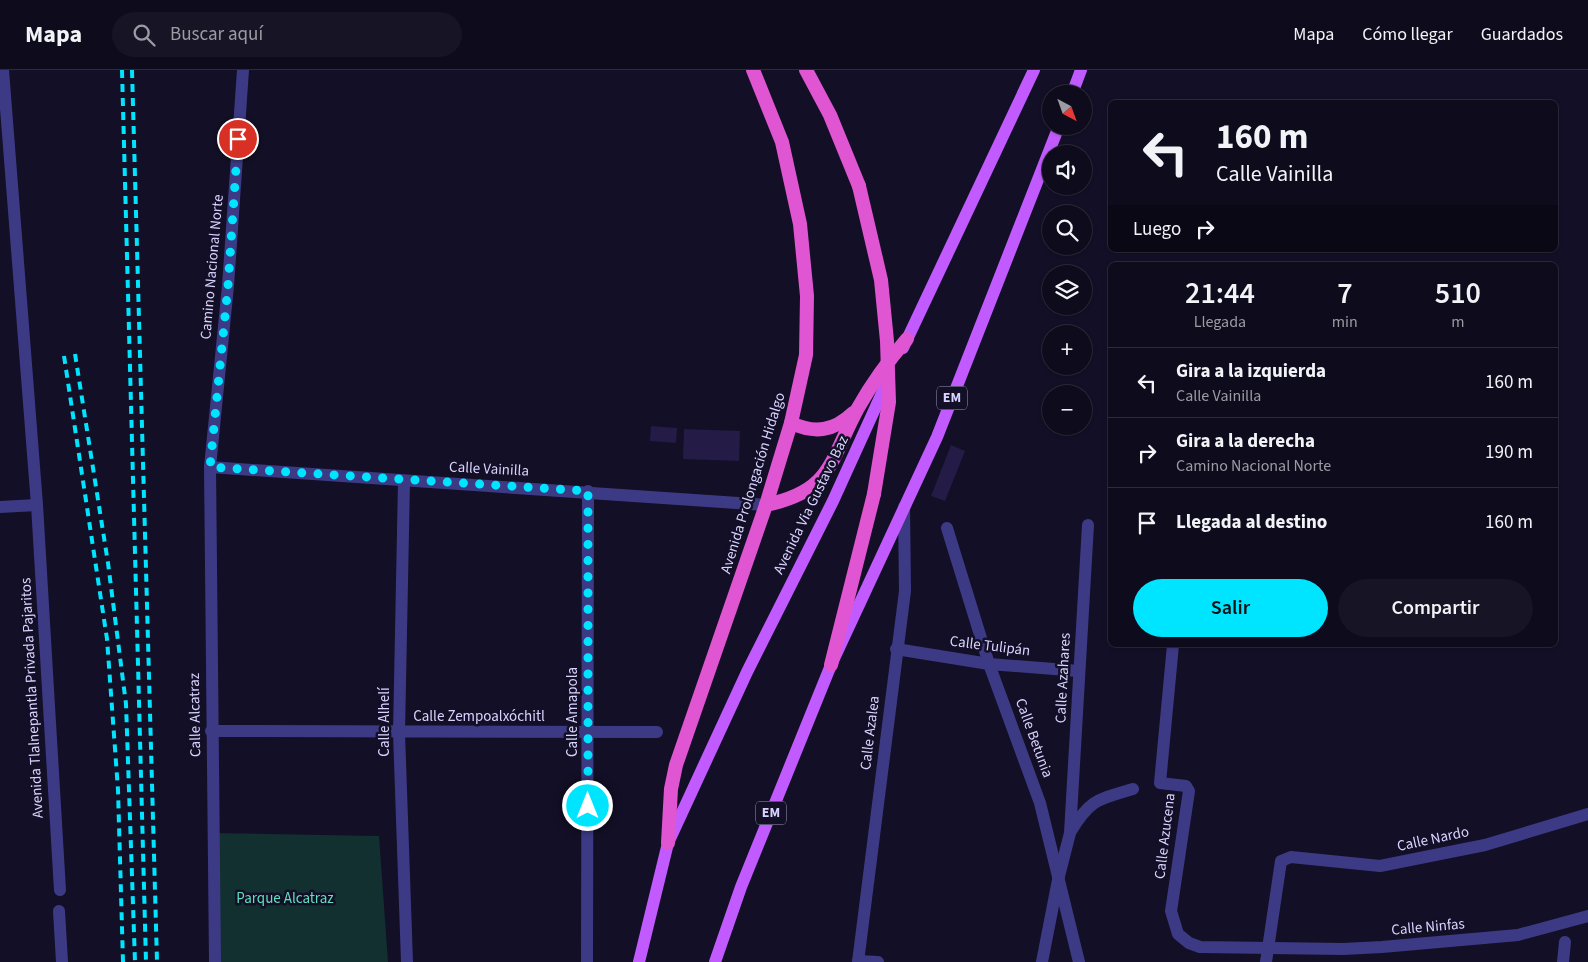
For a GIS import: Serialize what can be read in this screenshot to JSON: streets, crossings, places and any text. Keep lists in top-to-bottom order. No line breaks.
{"streets":{"highway":["Avenida Prolongación Hidalgo"],"main road":["EM","Avenida Via Gustavo Baz"],"street":["Camino Nacional Norte","Calle Vainilla","Calle Tulipán","Calle Azahares","Avenida Tlalnepantla Privada Pajaritos","Calle Amapola","Calle Alcatraz","Calle Zempoalxóchitl","Calle Alhelí","Calle Azalea","Calle Betunia","Calle Azucena","Calle Nardo","Calle Ninfas"]},"crossings":[["Camino Nacional Norte","Calle Vainilla"],["Camino Nacional Norte","Calle Alcatraz"],["EM","Calle Azalea"],["Calle Vainilla","Avenida Prolongación Hidalgo"],["Calle Vainilla","Calle Amapola"],["Calle Vainilla","Calle Alcatraz"],["Calle Vainilla","Calle Alhelí"],["Avenida Prolongación Hidalgo","Avenida Via Gustavo Baz"],["Calle Tulipán","Calle Azahares"],["Calle Tulipán","Calle Azalea"],["Calle Tulipán","Calle Betunia"],["Calle Azahares","Calle Betunia"],["Calle Amapola","Calle Zempoalxóchitl"],["Calle Alcatraz","Calle Zempoalxóchitl"],["Calle Zempoalxóchitl","Calle Alhelí"],["Calle Azucena","Calle Ninfas"],["Calle Nardo","Calle Ninfas"]],"parks":["Parque Alcatraz"],"north":"bottom right","page":{"header":"Mapa","search":"Buscar aquí","nav":["Mapa","Cómo llegar","Guardados"],"map_buttons":["+","−"],"turn":["160 m","Calle Vainilla"],"then":"Luego","eta":["21:44","Llegada","7","min","510","m"],"list":[{"name":"Gira a la izquierda","note":"Calle Vainilla","value":"160 m"},{"name":"Gira a la derecha","note":"Camino Nacional Norte","value":"190 m"},{"name":"Llegada al destino","value":"160 m"}],"buttons":["Salir","Compartir"]}}
